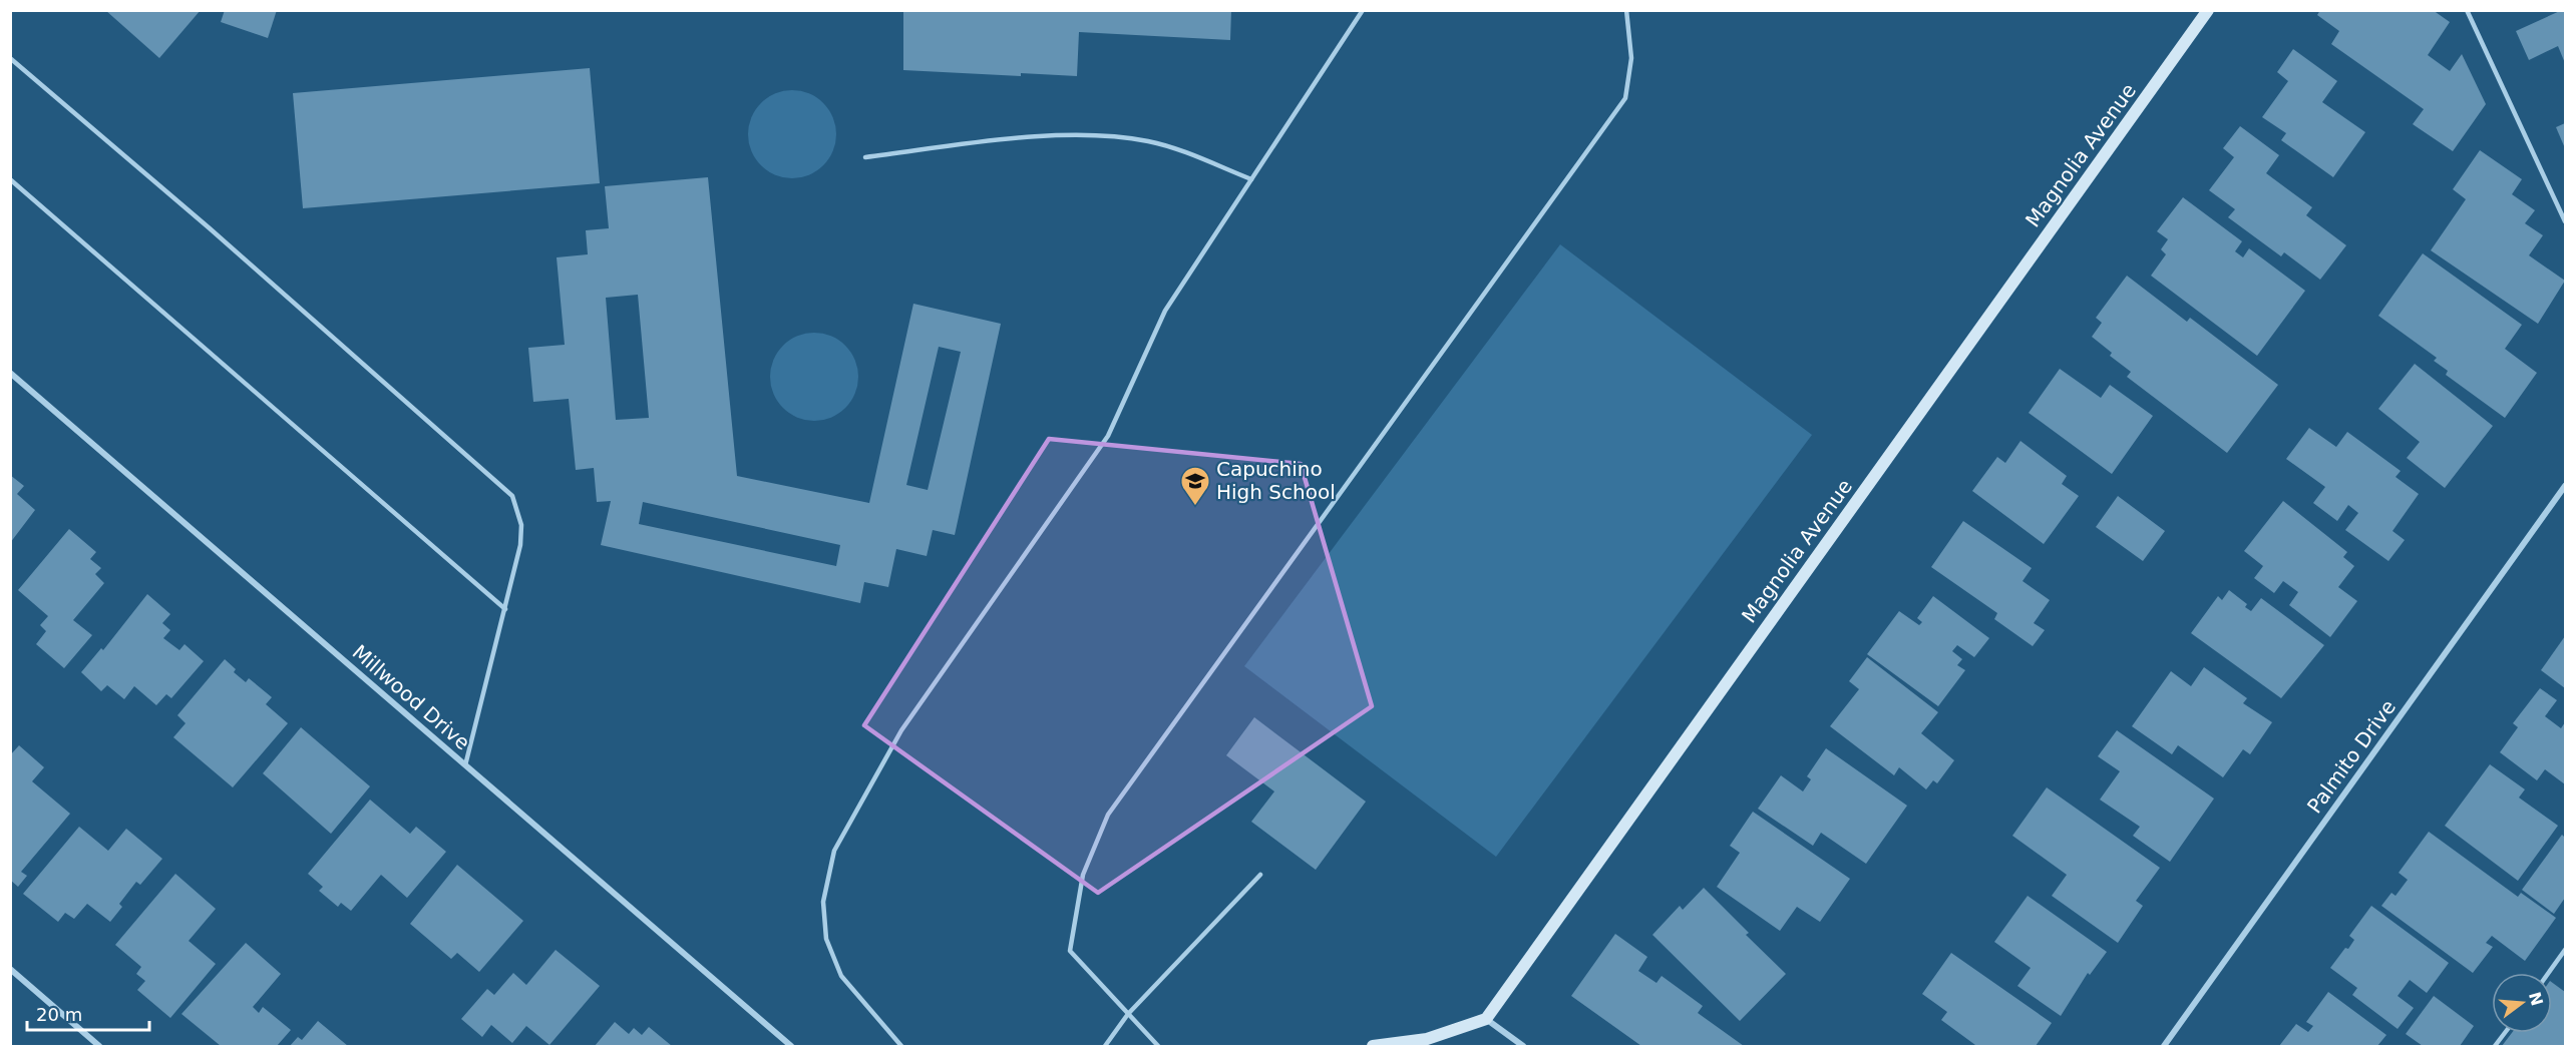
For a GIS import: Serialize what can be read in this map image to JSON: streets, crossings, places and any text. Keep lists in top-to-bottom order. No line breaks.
{"streets":{"main road":["Magnolia Avenue"],"street":["Millwood Drive","Palmito Drive"]},"places":{"school or university":["Capuchino High School"]},"scale_bar":"20 m","north":"right"}
